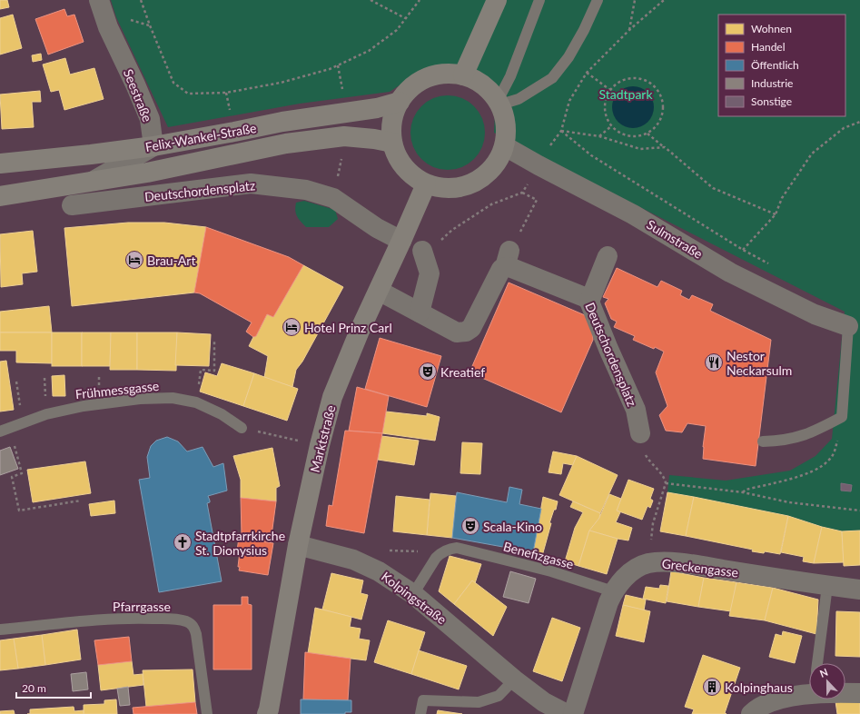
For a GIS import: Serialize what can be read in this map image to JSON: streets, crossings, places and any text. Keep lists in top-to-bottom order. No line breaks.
{"streets":{"main road":["Felix-Wankel-Straße","Marktstraße"],"street":["Seestraße","Deutschordensplatz","Sulmstraße","Greckengasse","Kolpingstraße"],"lane":["Frühmessgasse","Benefizgasse","Pfarrgasse"]},"crossings":[["Seestraße","Felix-Wankel-Straße"],["Felix-Wankel-Straße","Sulmstraße"],["Felix-Wankel-Straße","Marktstraße"],["Deutschordensplatz","Marktstraße"],["Sulmstraße","Marktstraße"],["Marktstraße","Kolpingstraße"],["Benefizgasse","Greckengasse"]],"parks":["Stadtpark"],"places":{"hotel":["Brau-Art","Hotel Prinz Carl"],"restaurant":["Nestor Neckarsulm"],"theatre":["Kreatief","Scala-Kino"],"church":["Stadtpfarrkirche St. Dionysius"],"building":["Kolpinghaus"]},"legend":["Wohnen","Handel","Öffentlich","Industrie","Sonstige"],"scale_bar":"20 m","north":"top"}
